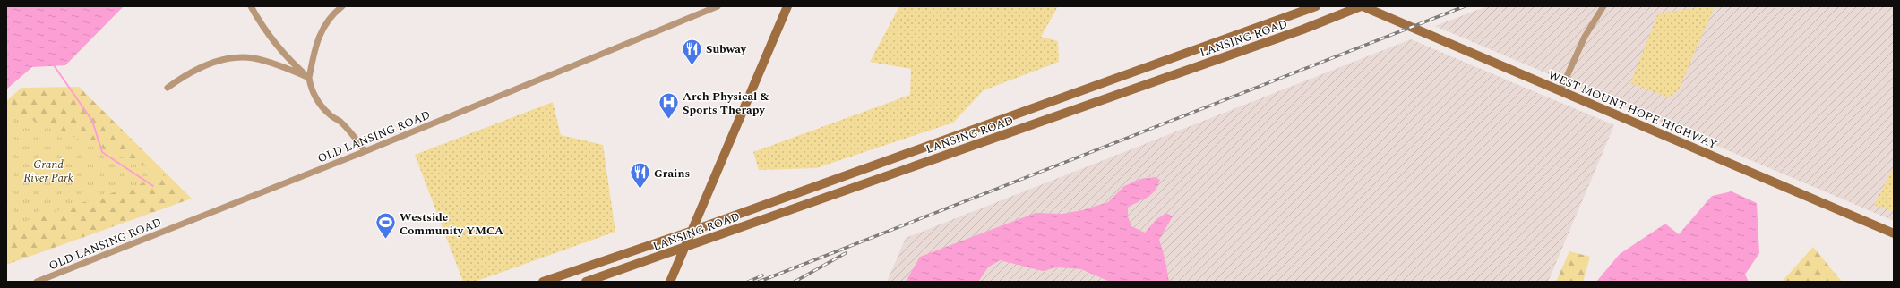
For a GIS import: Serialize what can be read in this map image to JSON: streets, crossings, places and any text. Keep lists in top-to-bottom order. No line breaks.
{"streets":{"main road":["LANSING ROAD","WEST MOUNT HOPE HIGHWAY"],"street":["OLD LANSING ROAD"]},"crossings":[["LANSING ROAD","WEST MOUNT HOPE HIGHWAY"]],"parks":["Grand River Park"],"places":{"restaurant":["Subway","Grains"],"hospital":["Arch Physical & Sports Therapy"],"sports":["Westside Community YMCA"]}}
